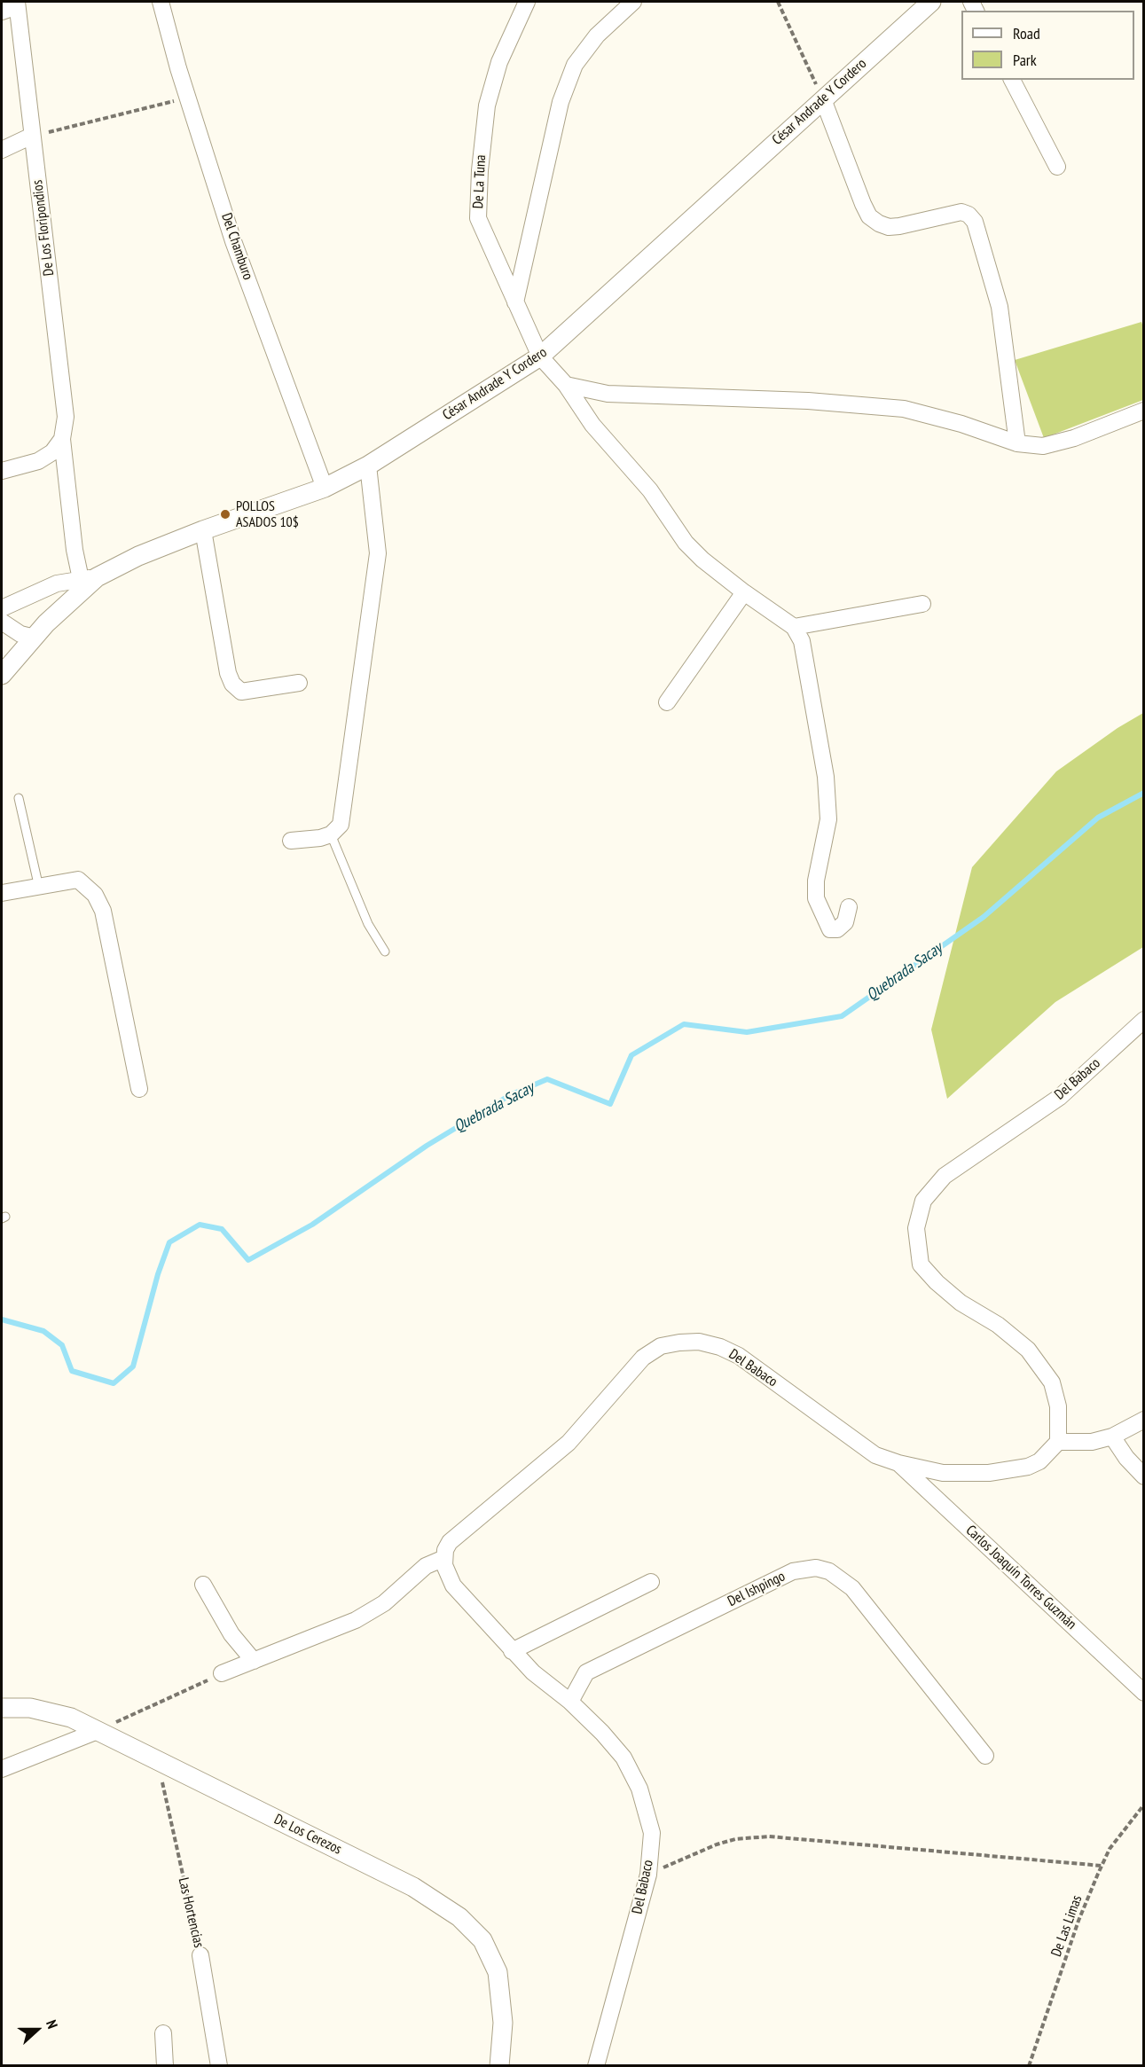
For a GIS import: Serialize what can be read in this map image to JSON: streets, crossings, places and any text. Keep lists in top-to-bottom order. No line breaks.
{"streets":{"street":["César Andrade Y Cordero","De La Tuna","De Los Floripondios","Del Chamburo","Del Babaco","Carlos Joaquín Torres Guzmán","Del Ishpingo","De Los Cerezos","Las Hortencias"],"path":["De Las Limas"]},"crossings":[["César Andrade Y Cordero","De La Tuna"],["César Andrade Y Cordero","De Los Floripondios"],["César Andrade Y Cordero","Del Chamburo"],["Del Babaco","Carlos Joaquín Torres Guzmán"],["Del Babaco","Del Ishpingo"],["De Los Cerezos","Las Hortencias"]],"water":["Quebrada Sacay"],"places":["POLLOS ASADOS 10$"],"legend":["Road","Park"],"north":"right"}
